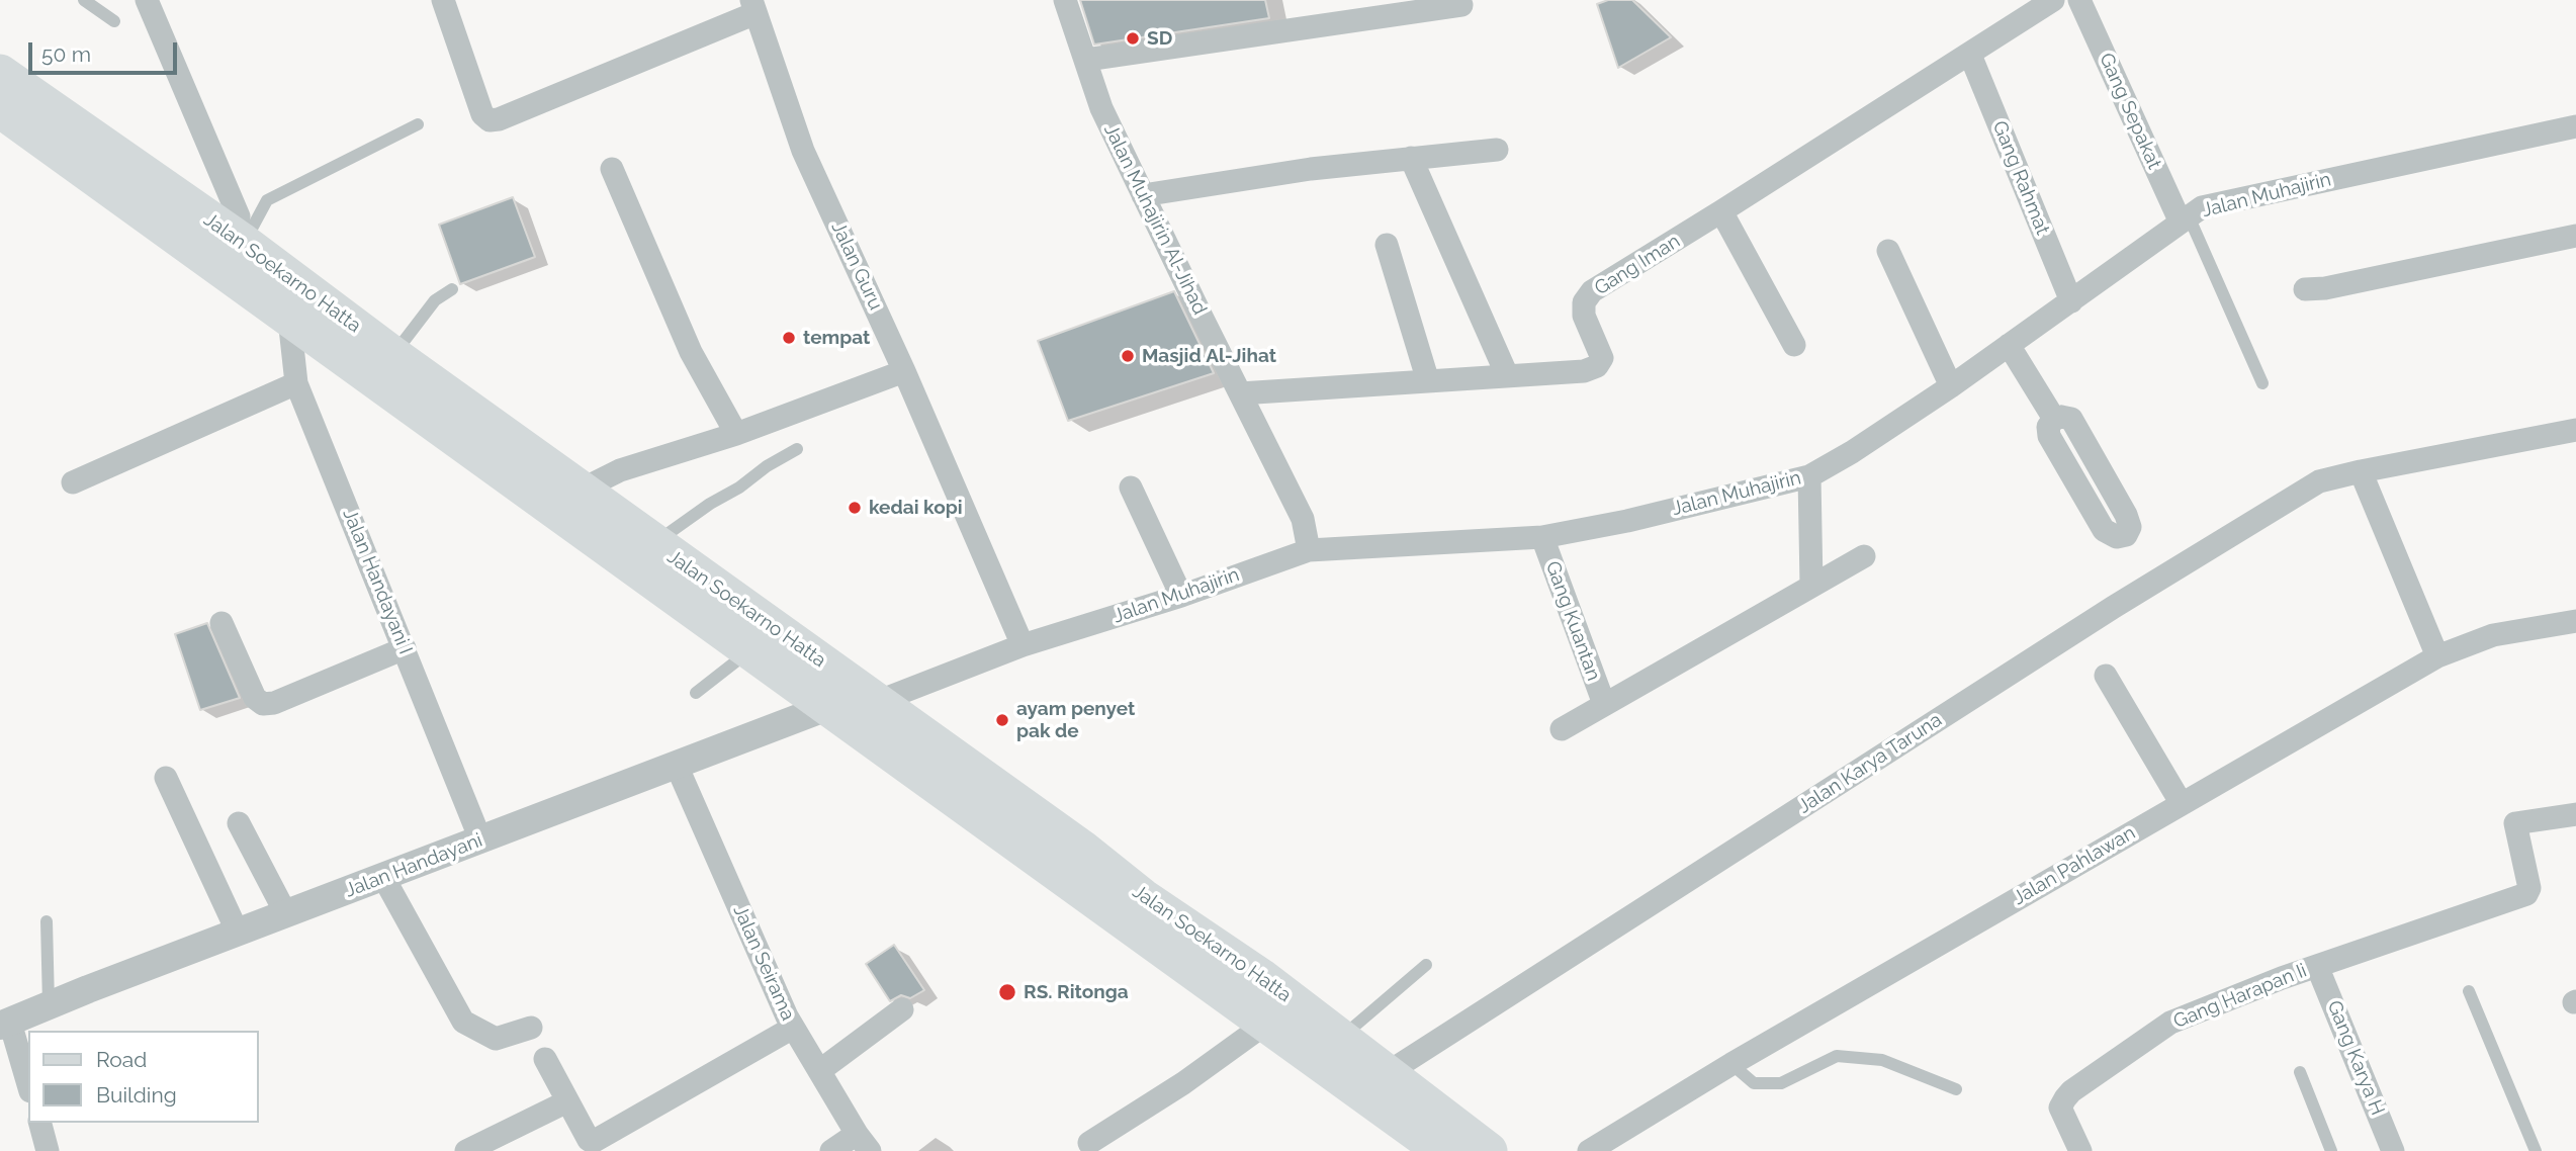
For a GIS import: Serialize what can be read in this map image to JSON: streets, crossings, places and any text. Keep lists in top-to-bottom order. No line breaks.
{"streets":{"main road":["Jalan Soekarno Hatta"],"street":["Gang Sepakat","Gang Rahmat","Jalan Muhajirin","Jalan Muhajirin Al-Jihad","Gang Iman","Jalan Guru","Jalan Handayani I","Gang Kuantan","Jalan Karya Taruna","Jalan Handayani","Jalan Pahlawan","Jalan Seirama","Gang Harapan Ii","Gang Karya H"]},"crossings":[["Gang Sepakat","Jalan Muhajirin"],["Gang Rahmat","Jalan Muhajirin"],["Gang Rahmat","Gang Iman"],["Jalan Muhajirin","Jalan Muhajirin Al-Jihad"],["Jalan Muhajirin","Jalan Guru"],["Jalan Muhajirin","Jalan Soekarno Hatta"],["Jalan Muhajirin","Gang Kuantan"],["Jalan Muhajirin Al-Jihad","Gang Iman"],["Jalan Soekarno Hatta","Jalan Handayani I"],["Jalan Soekarno Hatta","Jalan Karya Taruna"],["Jalan Soekarno Hatta","Jalan Handayani"],["Jalan Handayani I","Jalan Handayani"],["Jalan Handayani","Jalan Seirama"],["Gang Harapan Ii","Gang Karya H"]],"places":["SD","tempat","Masjid Al-Jihat","kedai kopi","ayam penyet pak de","RS. Ritonga"],"legend":["Road","Building"],"scale_bar":"50 m"}
